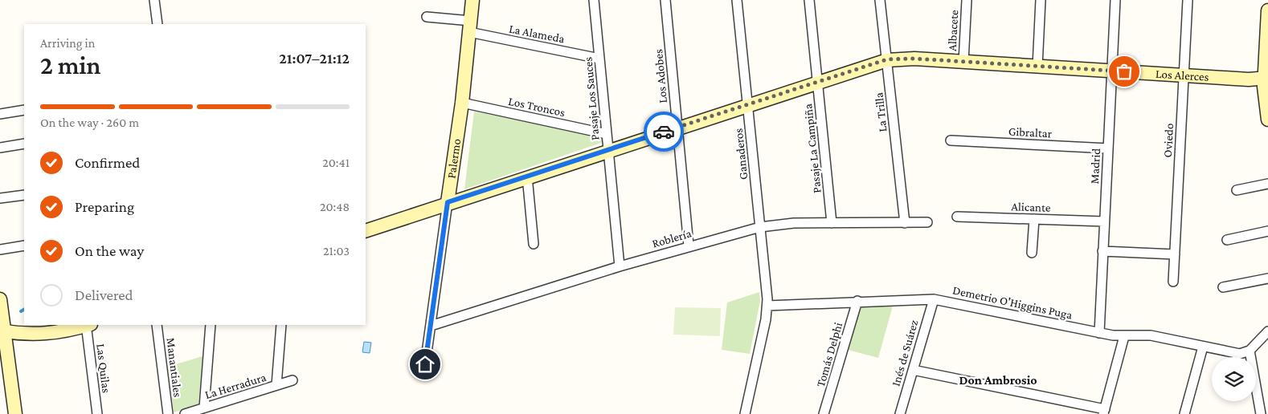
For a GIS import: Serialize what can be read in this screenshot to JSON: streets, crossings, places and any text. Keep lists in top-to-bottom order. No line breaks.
{"streets":{"street":["Albacete","La Alameda","Los Alerces","Los Adobes","Pasaje Los Sauces","Los Troncos","La Trilla","Gibraltar","Oviedo","Pasaje La Campiña","Ganaderos","Palermo","Madrid","Alicante","Roblería","Demetrio O'Higgins Puga","Inés de Suárez","Tomás Delphi","Manantiales","Las Quilas","La Herradura"]},"crossings":[["Albacete","Los Alerces"],["La Alameda","Pasaje Los Sauces"],["La Alameda","Palermo"],["Los Alerces","Los Adobes"],["Los Alerces","Pasaje Los Sauces"],["Los Alerces","La Trilla"],["Los Alerces","Oviedo"],["Los Alerces","Pasaje La Campiña"],["Los Alerces","Ganaderos"],["Los Alerces","Palermo"],["Los Alerces","Madrid"],["Los Adobes","Roblería"],["Pasaje Los Sauces","Los Troncos"],["Pasaje Los Sauces","Roblería"],["Los Troncos","Palermo"],["La Trilla","Roblería"],["Gibraltar","Madrid"],["Pasaje La Campiña","Roblería"],["Ganaderos","Roblería"],["Ganaderos","Demetrio O'Higgins Puga"],["Palermo","Roblería"],["Madrid","Alicante"],["Madrid","Demetrio O'Higgins Puga"],["Demetrio O'Higgins Puga","Inés de Suárez"],["Demetrio O'Higgins Puga","Tomás Delphi"]],"districts":["Don Ambrosio"],"page":{"heading":["2 min","Arriving in","21:07–21:12"],"bar":"On the way · 260 m","list":[["Confirmed","20:41"],["Preparing","20:48"],["On the way","21:03"],"Delivered"]}}
